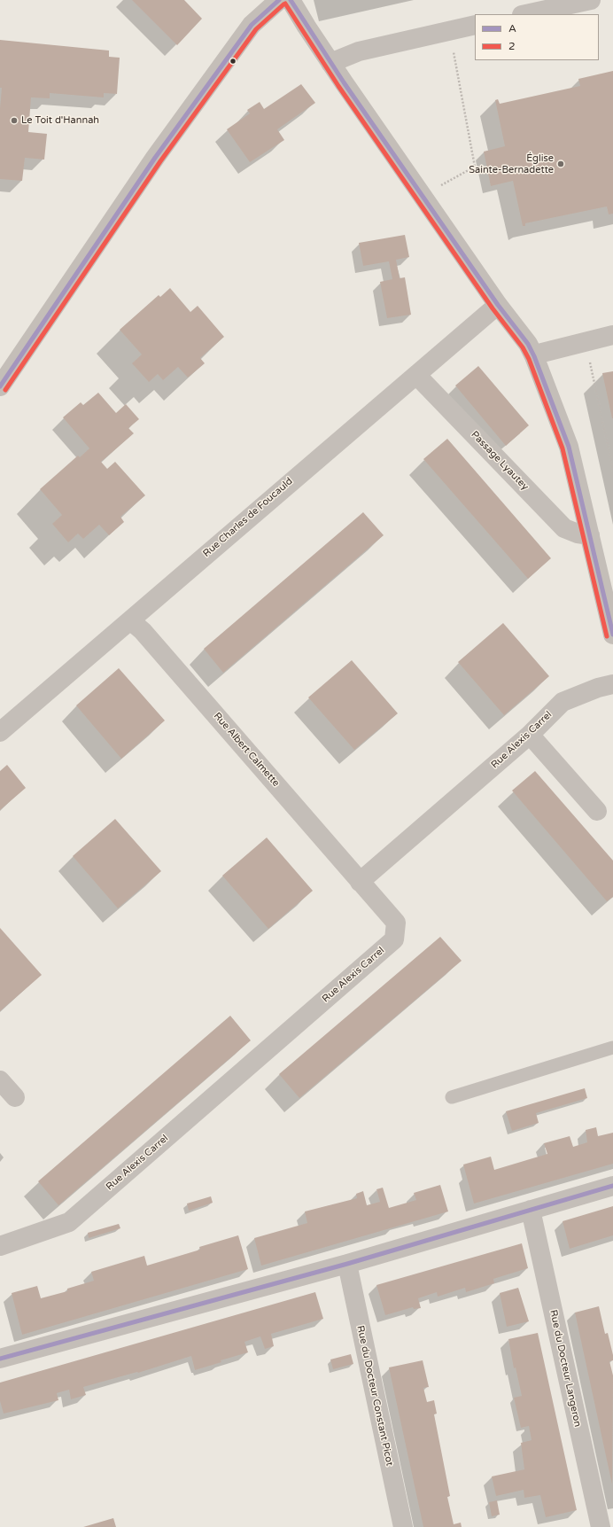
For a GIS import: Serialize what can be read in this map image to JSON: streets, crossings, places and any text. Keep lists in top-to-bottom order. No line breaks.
{"streets":{"street":["Passage Lyautey","Rue Charles de Foucauld","Rue Alexis Carrel","Rue Albert Calmette","Rue du Docteur Langeron","Rue du Docteur Constant Picot"]},"crossings":[["Passage Lyautey","Rue Charles de Foucauld"],["Rue Charles de Foucauld","Rue Albert Calmette"],["Rue Alexis Carrel","Rue Albert Calmette"]],"places":["Le Toit d'Hannah","Église Sainte-Bernadette"],"lines":["transit line A","transit line 2"],"legend":["A","2"]}
